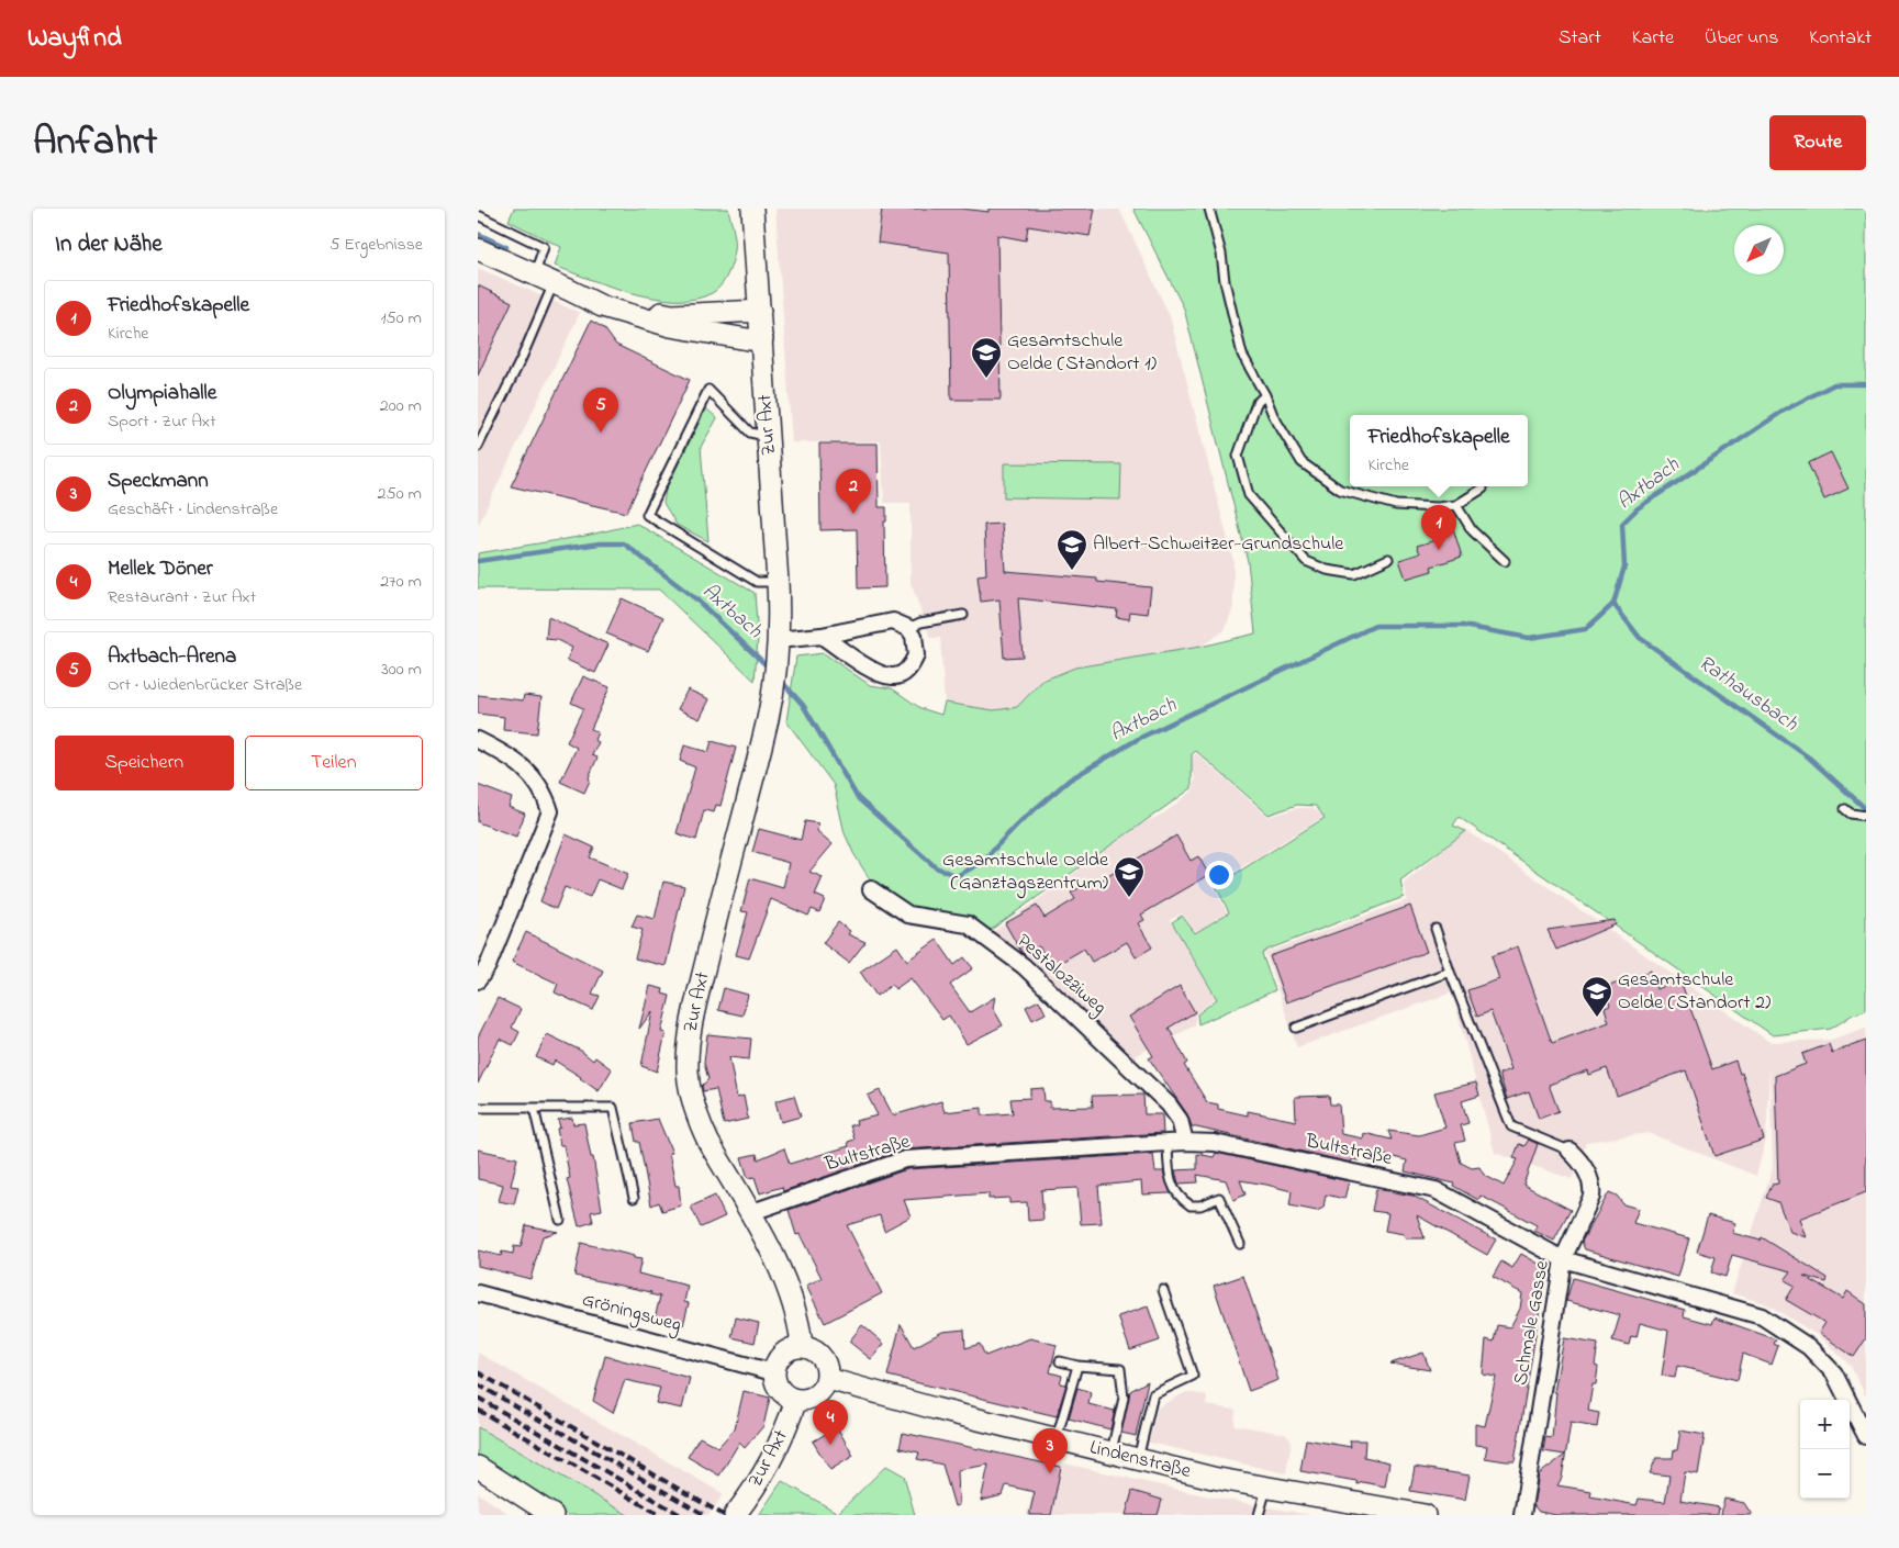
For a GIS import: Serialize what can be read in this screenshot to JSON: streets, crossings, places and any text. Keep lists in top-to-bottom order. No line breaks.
{"streets":{"street":["Zur Axt","Pestalozziweg","Bultstraße","Gröningsweg","Schmale Gasse","Lindenstraße"]},"crossings":[["Zur Axt","Bultstraße"],["Zur Axt","Gröningsweg"],["Zur Axt","Lindenstraße"],["Pestalozziweg","Bultstraße"],["Bultstraße","Schmale Gasse"],["Gröningsweg","Lindenstraße"]],"water":["Axtbach","Rathausbach"],"places":{"school or university":["Gesamtschule Oelde (Standort 1)","Albert-Schweitzer-Grundschule","Gesamtschule Oelde (Ganztagszentrum)","Gesamtschule Oelde (Standort 2)"]},"north":"bottom left","page":{"header":"Wayfind","nav":["Start","Karte","Über uns","Kontakt"],"title":"Anfahrt","buttons":["Route",["Speichern","Teilen"]],"heading":["In der Nähe","5 Ergebnisse"],"list":[{"mark":"1","name":"Friedhofskapelle","note":"Kirche","value":"150 m"},{"mark":"2","name":"Olympiahalle","note":"Sport · Zur Axt","value":"200 m"},{"mark":"3","name":"Speckmann","note":"Geschäft · Lindenstraße","value":"250 m"},{"mark":"4","name":"Mellek Döner","note":"Restaurant · Zur Axt","value":"270 m"},{"mark":"5","name":"Axtbach-Arena","note":"Ort · Wiedenbrücker Straße","value":"300 m"}],"pins":["5","2","1","4","3"],"popup":["Friedhofskapelle","Kirche"],"map_buttons":["+","−"]}}
